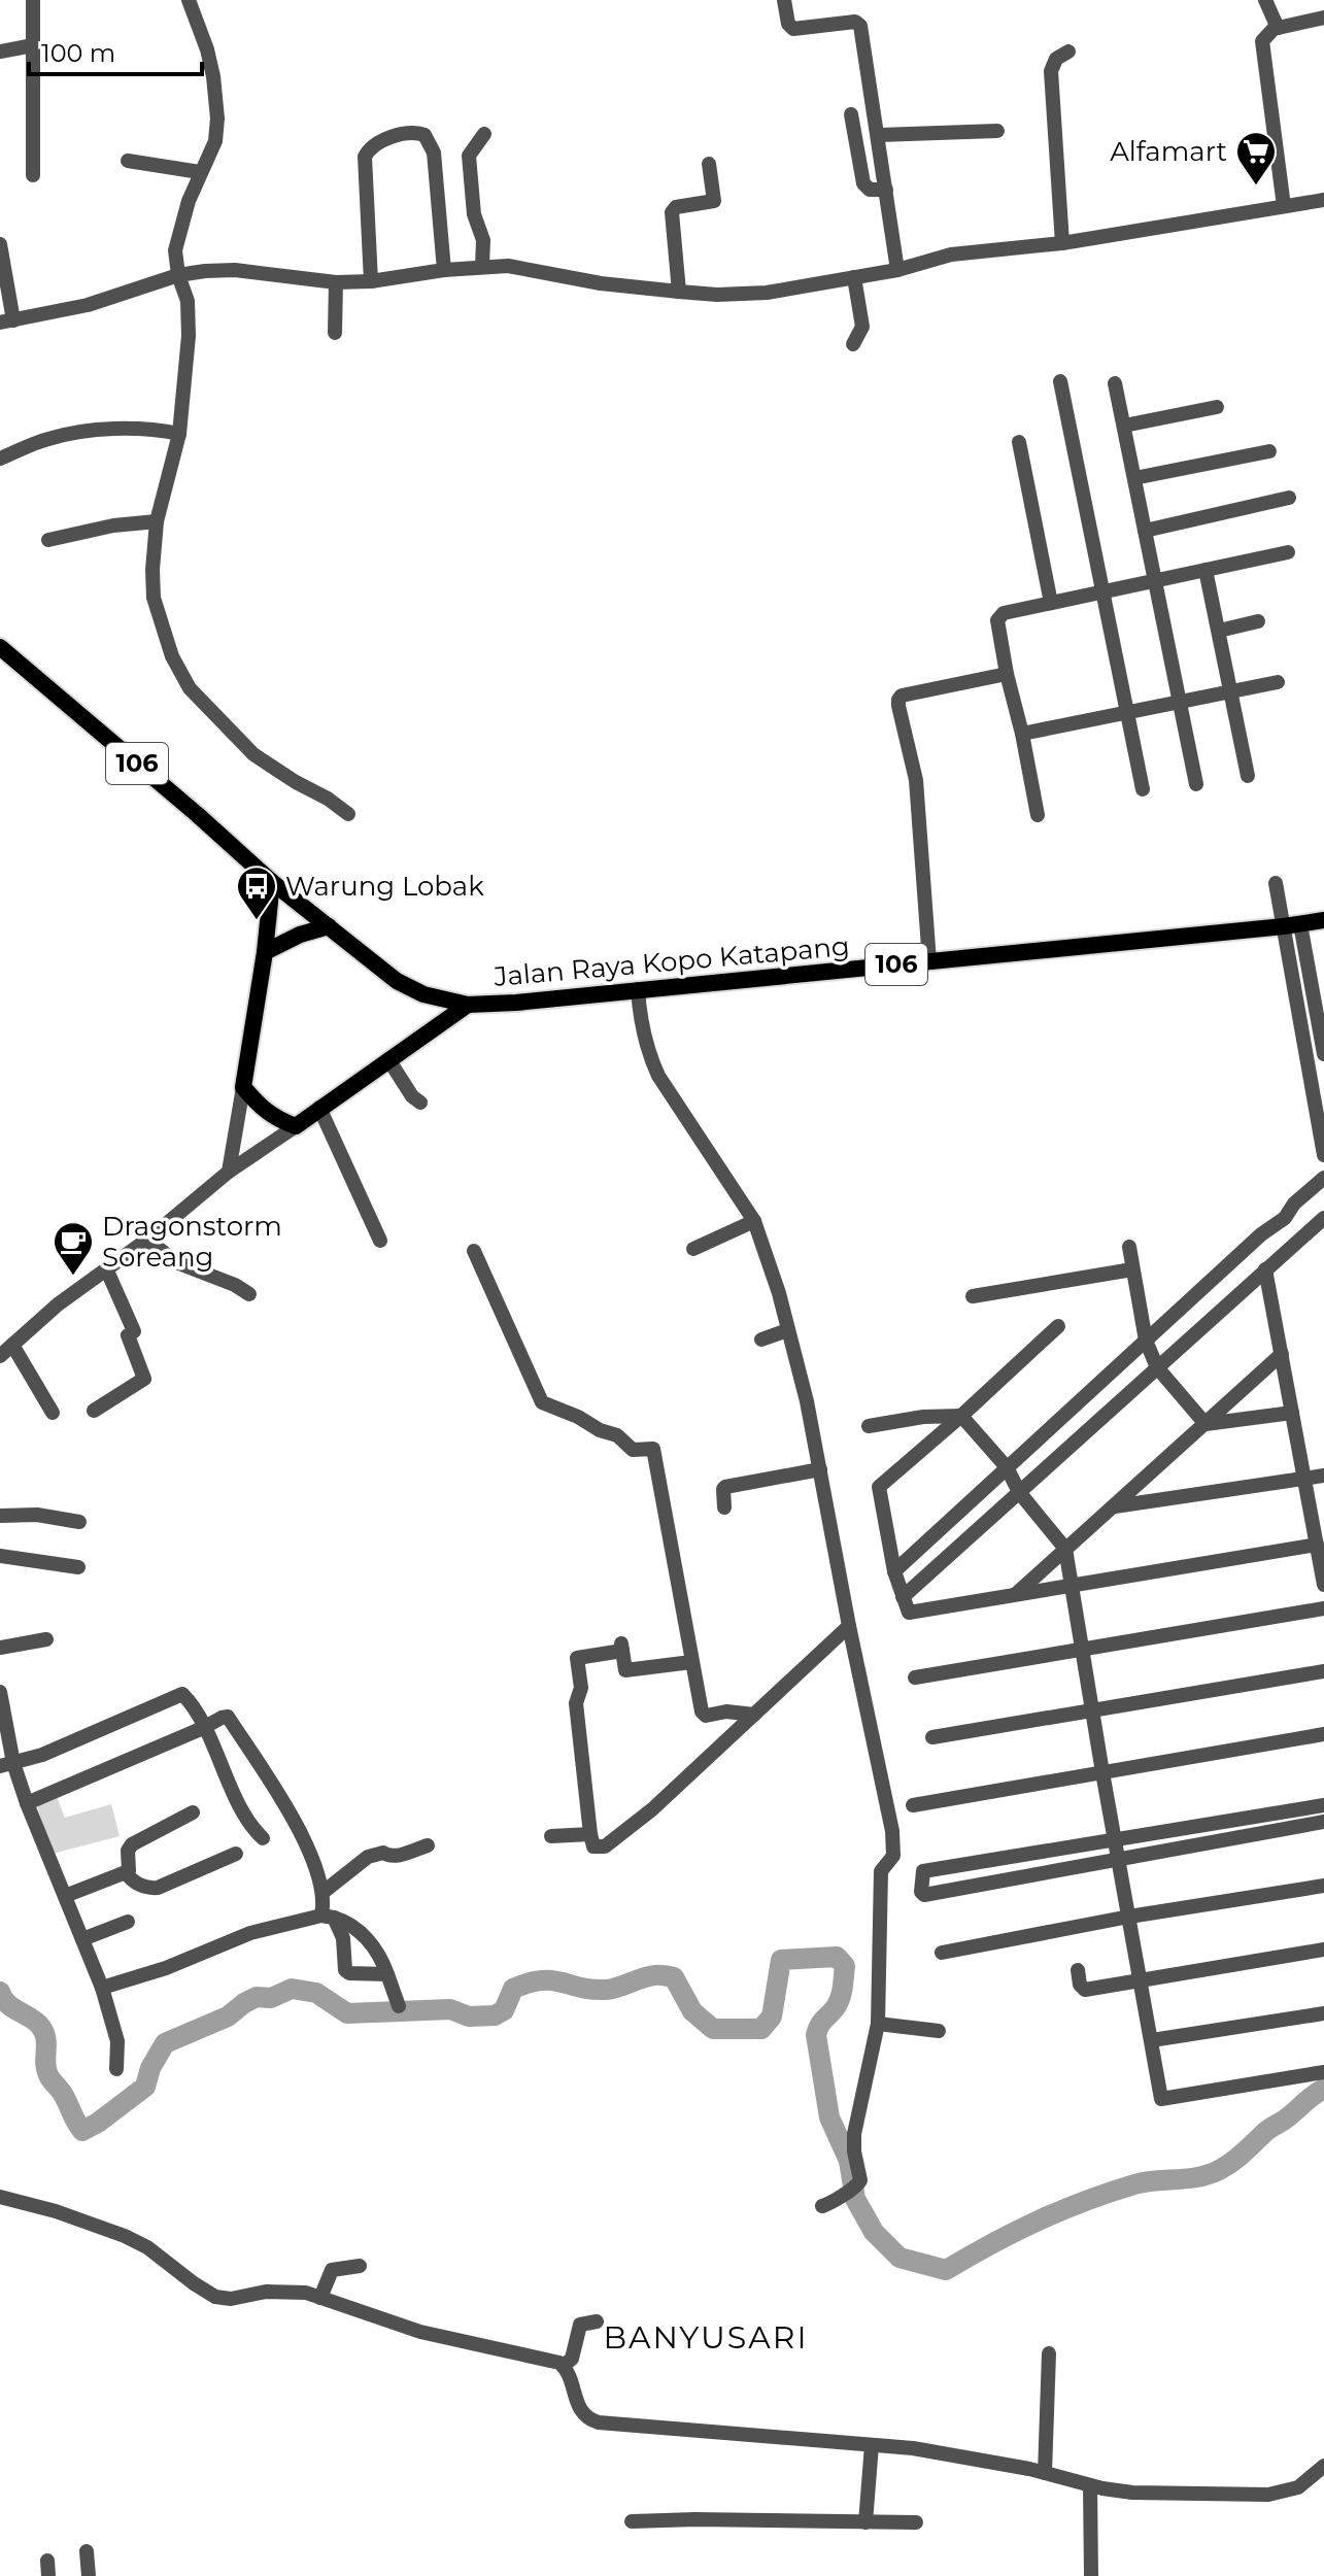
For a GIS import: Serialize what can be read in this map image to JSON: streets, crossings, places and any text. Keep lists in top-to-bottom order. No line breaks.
{"streets":{"main road":["106","Jalan Raya Kopo Katapang"]},"crossings":[["106","Jalan Raya Kopo Katapang"]],"districts":["BANYUSARI"],"places":{"supermarket":["Alfamart"],"bus stop":["Warung Lobak"],"cafe":["Dragonstorm Soreang"]},"scale_bar":"100 m"}
